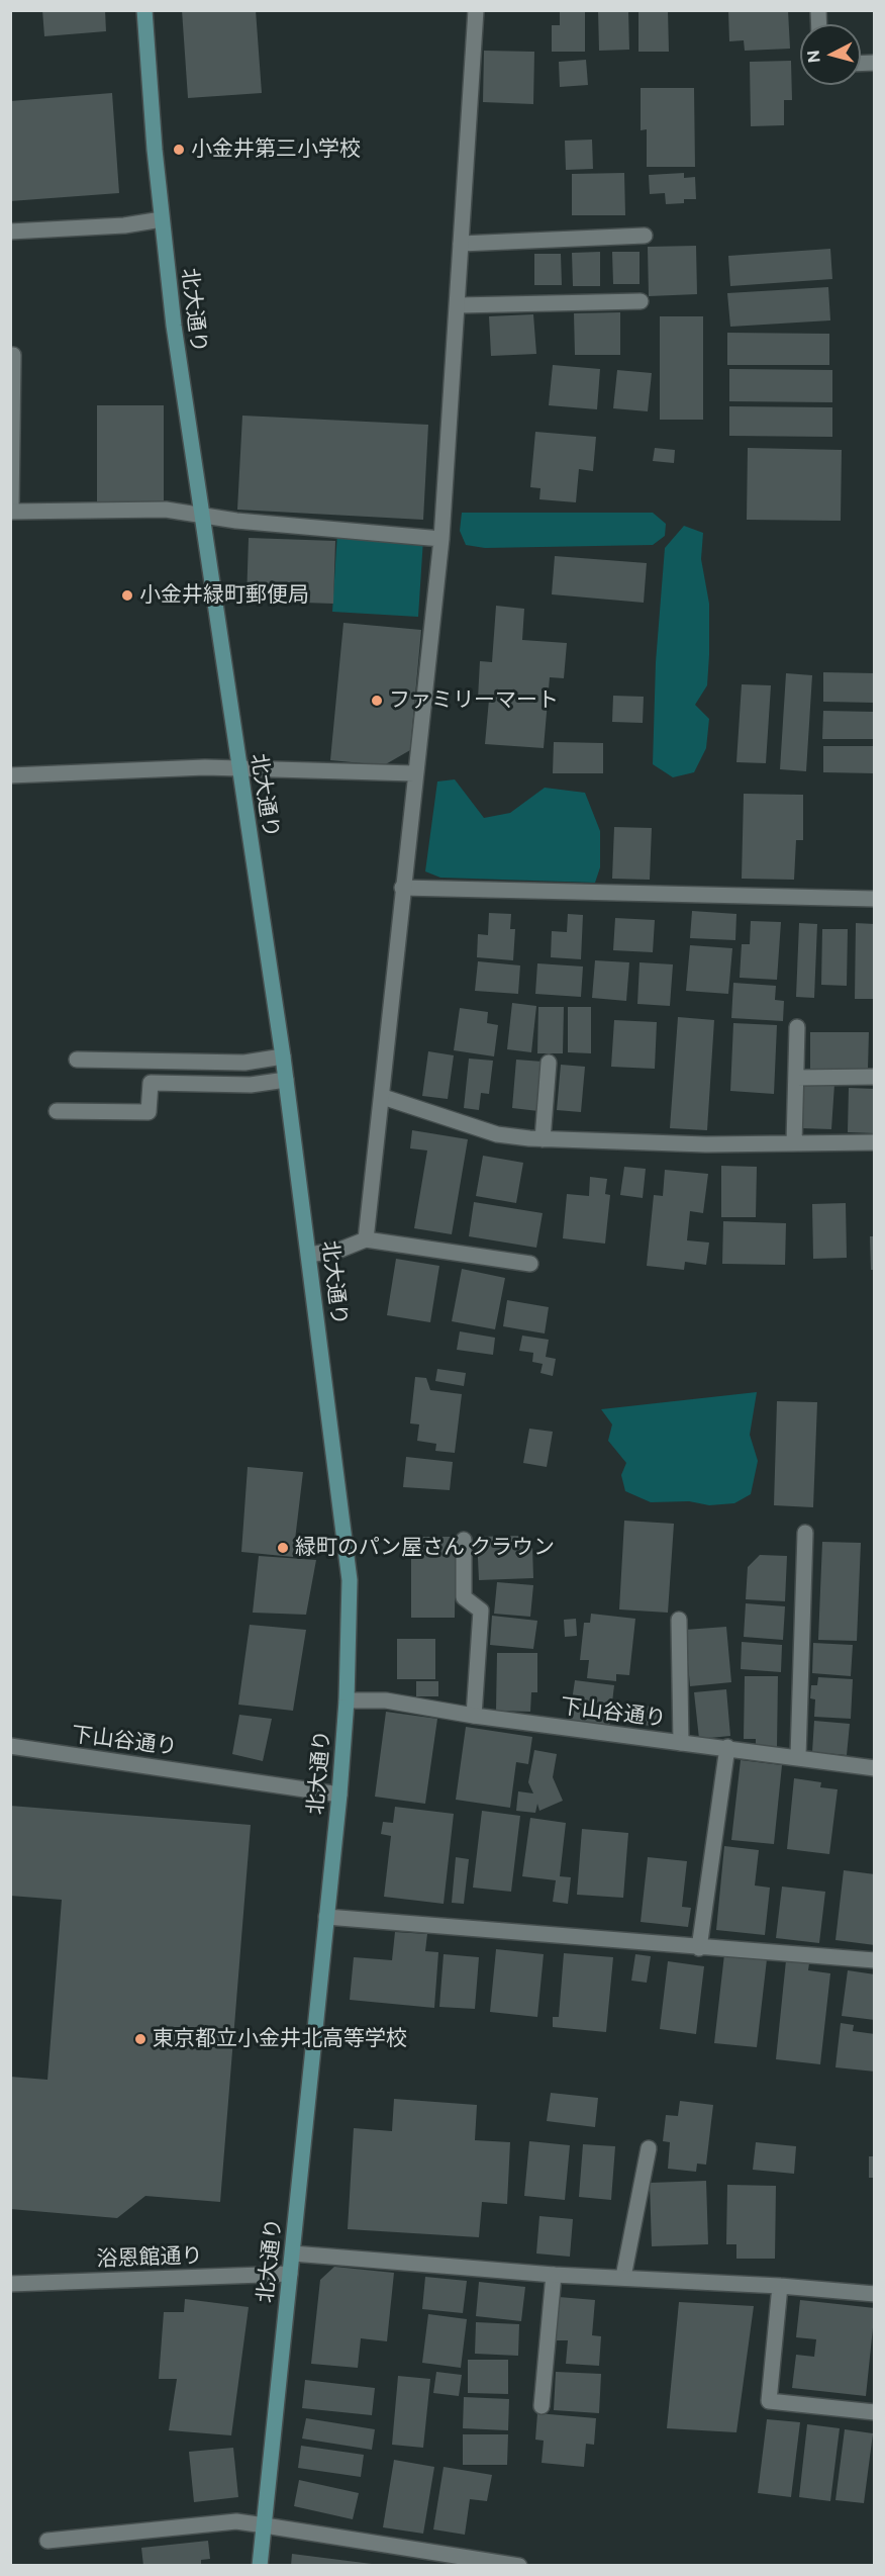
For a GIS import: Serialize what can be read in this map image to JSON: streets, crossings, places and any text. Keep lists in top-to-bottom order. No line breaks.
{"streets":{"street":["北大通り","下山谷通り","浴恩館通り"]},"crossings":[["北大通り","下山谷通り"],["北大通り","浴恩館通り"]],"places":["小金井第三小学校","小金井緑町郵便局","ファミリーマート","緑町のパン屋さん クラウン","東京都立小金井北高等学校"],"north":"left"}
